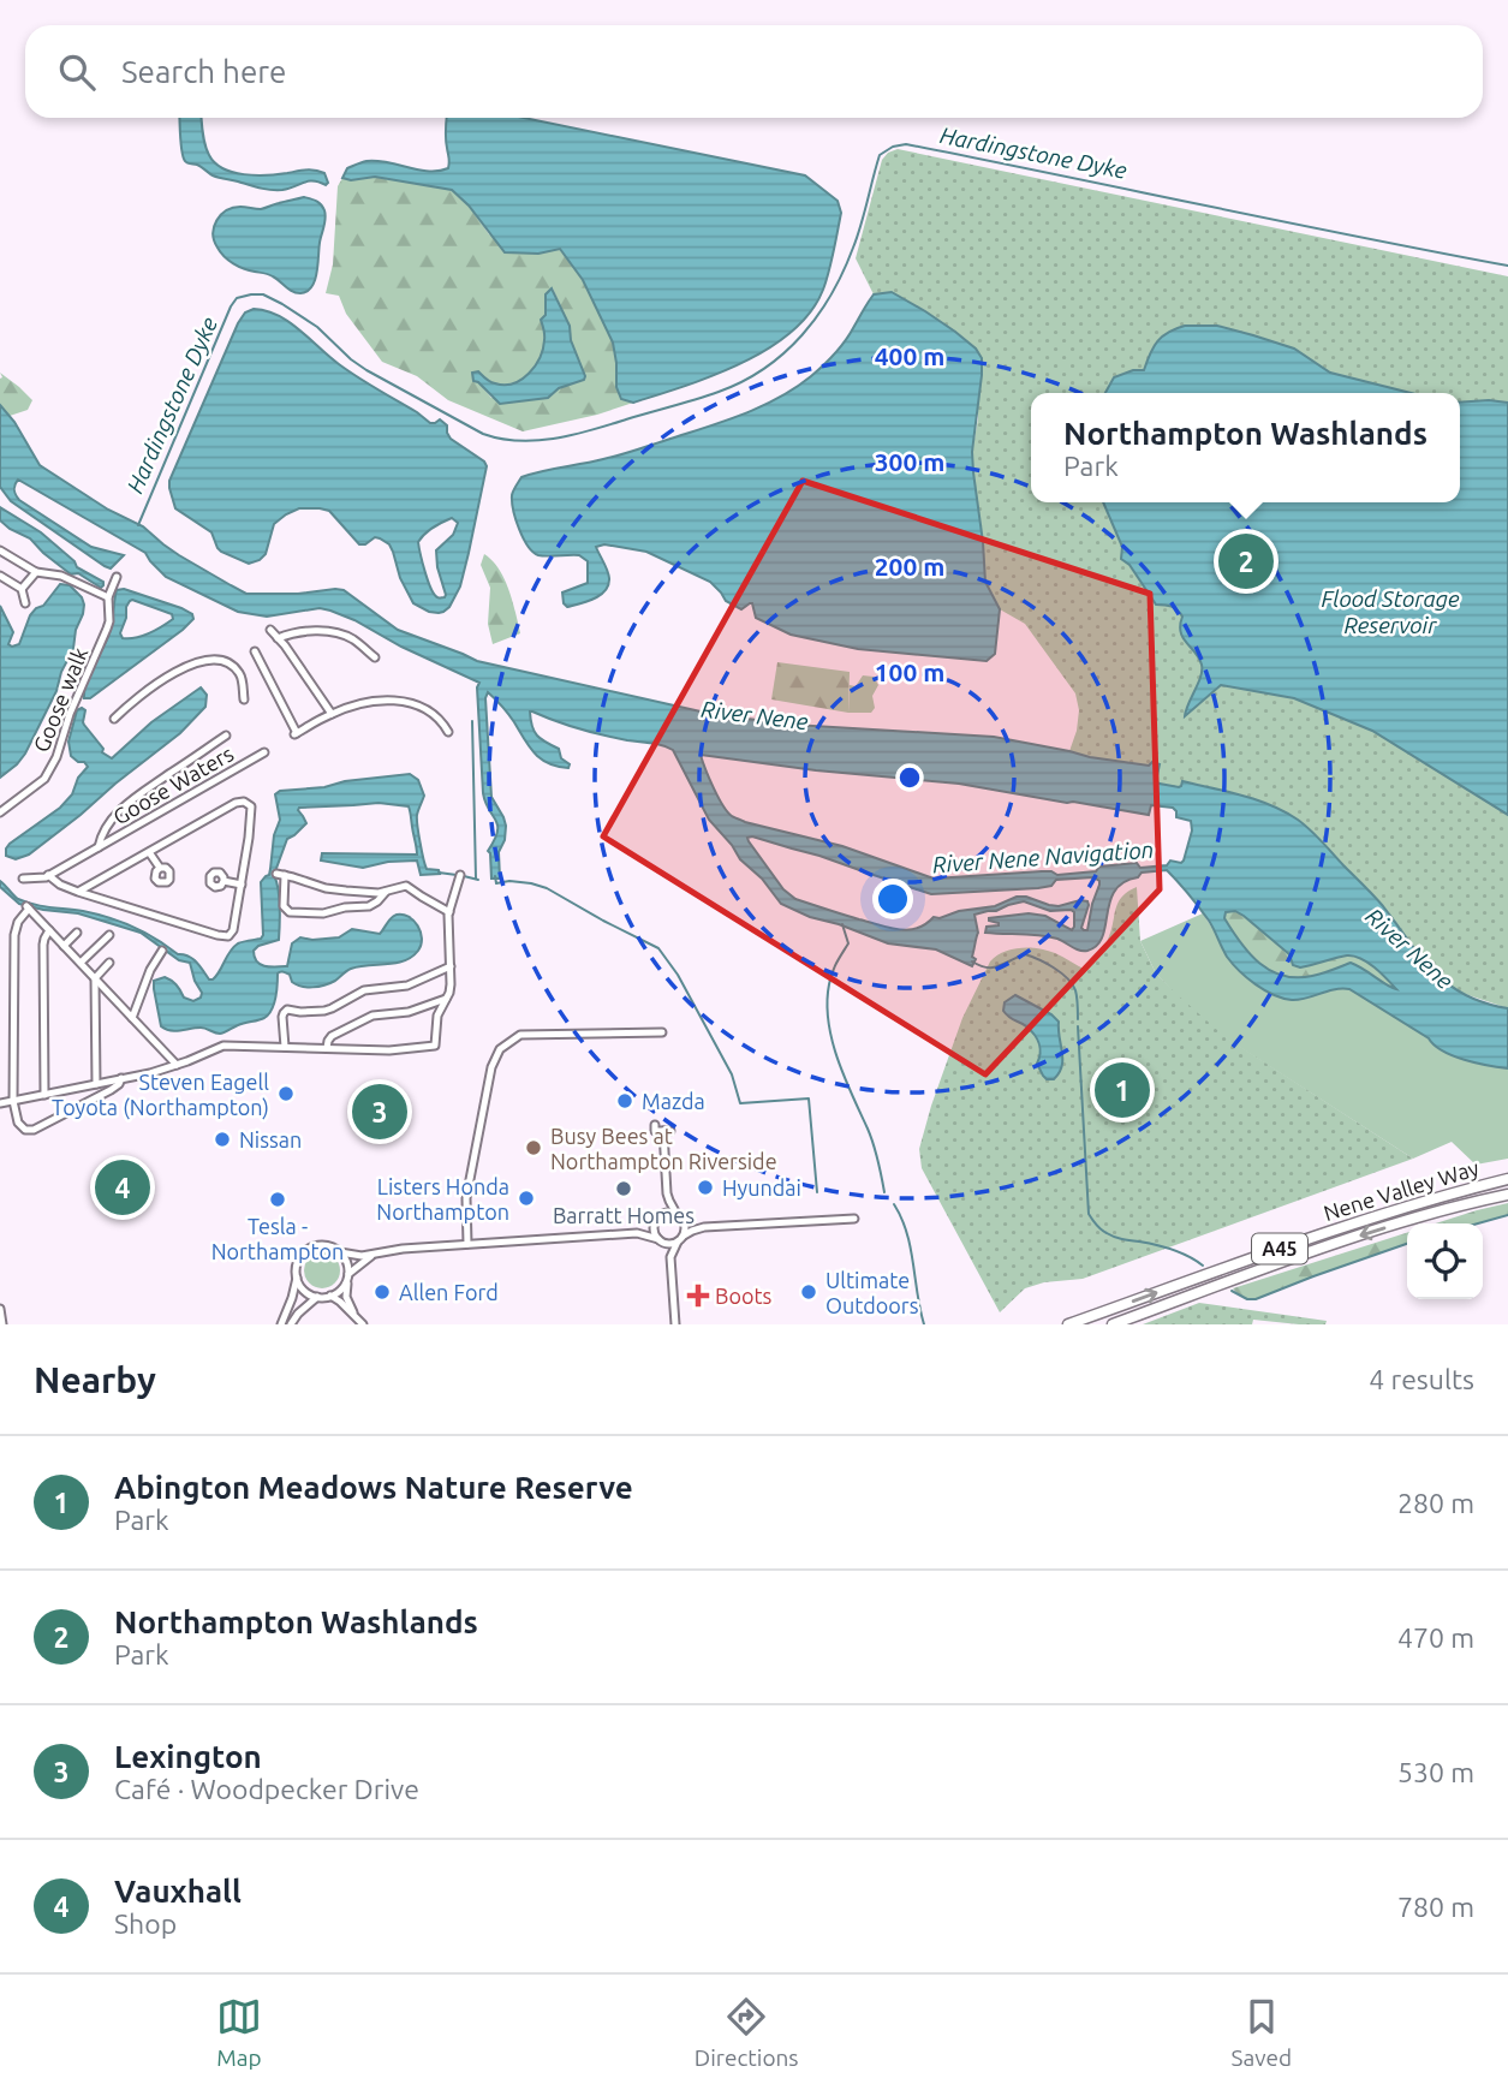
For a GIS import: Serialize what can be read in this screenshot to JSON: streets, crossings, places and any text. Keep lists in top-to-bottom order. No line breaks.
{"streets":{"highway":["Nene Valley Way","A45"],"street":["Goose walk","Goose Waters"]},"water":["Hardingstone Dyke","Flood Storage Reservoir","River Nene","River Nene Navigation"],"places":{"other":["Steven Eagell Toyota (Northampton)","Mazda","Nissan","Busy Bees at Northampton Riverside","Hyundai","Barratt Homes","Listers Honda Northampton","Tesla - Northampton","Allen Ford","Ultimate Outdoors"],"health":["Boots"]},"page":{"search":"Search here","popup":["Northampton Washlands","Park"],"pins":["2","1","3","4"],"heading":["Nearby","4 results"],"list":[{"mark":"1","name":"Abington Meadows Nature Reserve","note":"Park","value":"280 m"},{"mark":"2","name":"Northampton Washlands","note":"Park","value":"470 m"},{"mark":"3","name":"Lexington","note":"Café · Woodpecker Drive","value":"530 m"},{"mark":"4","name":"Vauxhall","note":"Shop","value":"780 m"}],"nav":["Map","Directions","Saved"]},"rings":["400 m","300 m","200 m","100 m"]}
